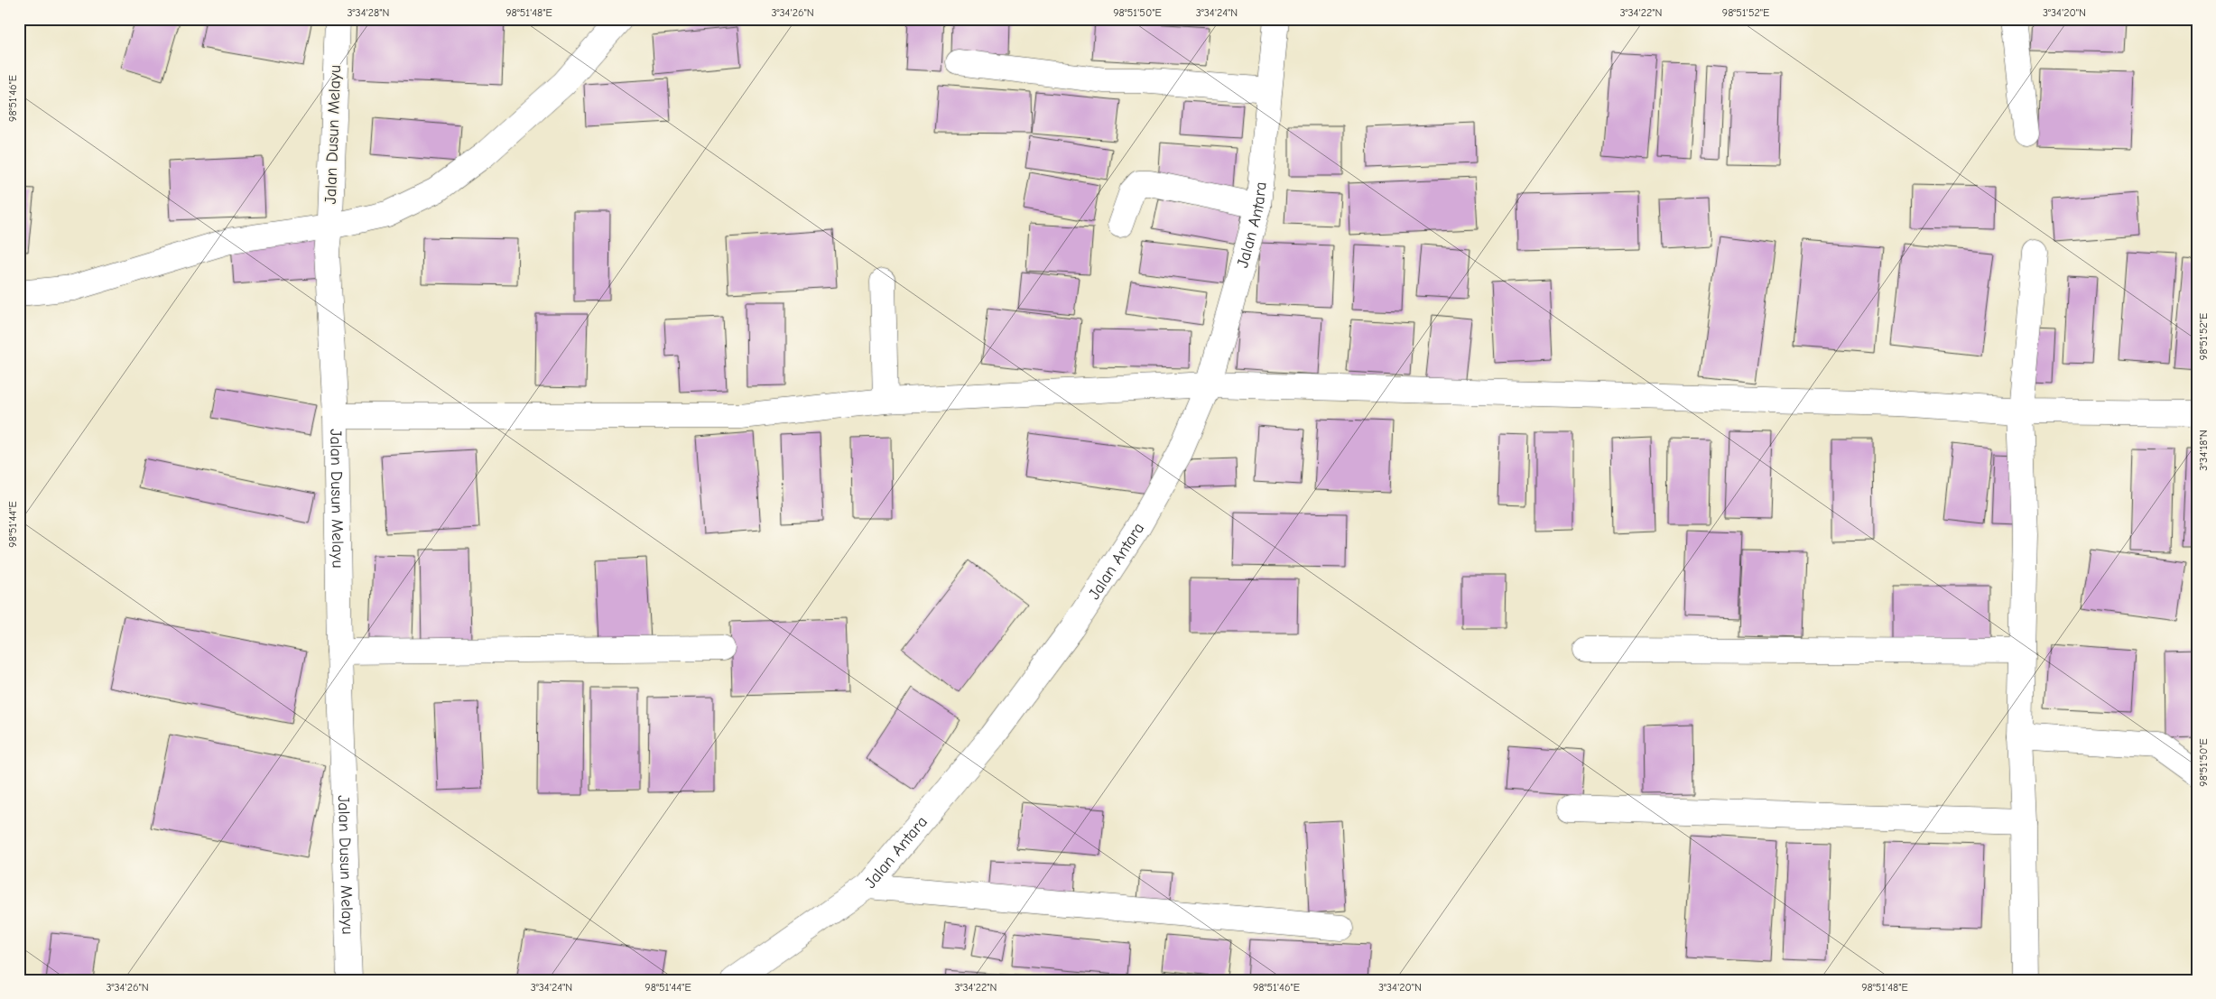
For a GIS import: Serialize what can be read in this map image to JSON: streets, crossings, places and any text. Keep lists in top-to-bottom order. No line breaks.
{"streets":{"street":["Jalan Dusun Melayu","Jalan Antara"]},"coordinates":["3°34'28\"N","98°51'48\"E","3°34'26\"N","98°51'50\"E","3°34'24\"N","3°34'22\"N","98°51'52\"E","3°34'20\"N","98°51'46\"E","3°34'18\"N","98°51'44\"E"]}
